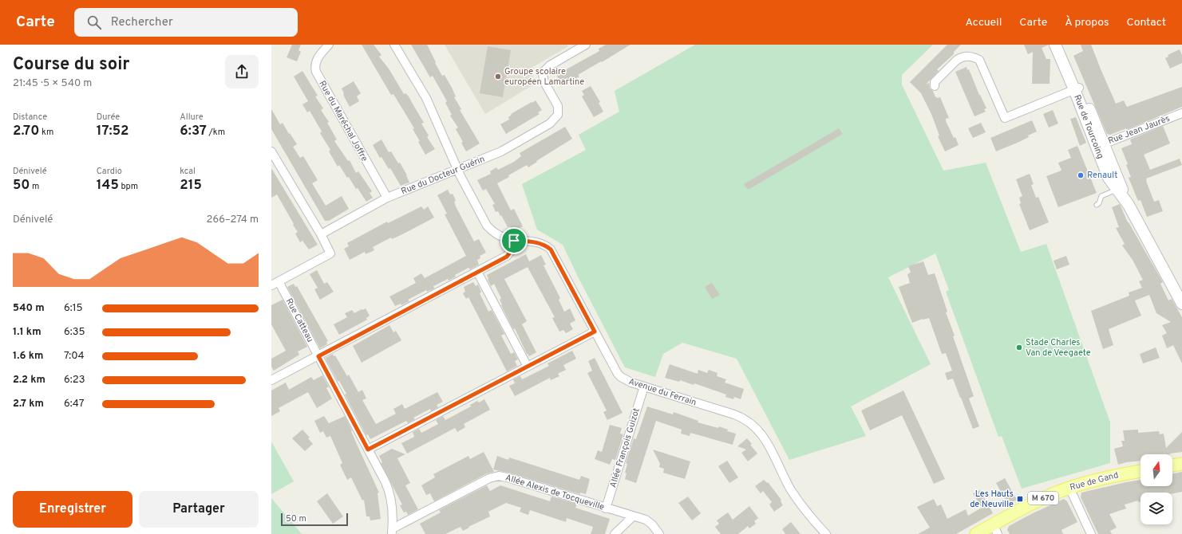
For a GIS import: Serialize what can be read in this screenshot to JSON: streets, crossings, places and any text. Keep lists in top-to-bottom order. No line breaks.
{"streets":{"main road":["Rue de Tourcoing","Rue de Gand","M 670"],"street":["Rue du Maréchal Joffre","Rue Jean Jaurès","Rue du Docteur Guérin","Rue Catteau","Avenue du Ferrain","Allée François Guizot","Allée Alexis de Tocqueville"]},"crossings":[["Rue du Maréchal Joffre","Rue du Docteur Guérin"],["Rue de Tourcoing","Rue Jean Jaurès"],["Rue du Docteur Guérin","Avenue du Ferrain"],["Rue Catteau","Allée Alexis de Tocqueville"],["Avenue du Ferrain","Allée François Guizot"],["Allée François Guizot","Allée Alexis de Tocqueville"]],"places":{"other":["Groupe scolaire européen Lamartine","Renault","Stade Charles Van de Veegaete"],"transit":["Les Hauts de Neuville"]},"scale_bar":"50 m","north":"top","page":{"header":"Carte","search":"Rechercher","nav":["Accueil","Carte","À propos","Contact"],"heading":["Course du soir","21:45 · 5 × 540 m"],"stats":[["Distance","2.70 km"],["Durée","17:52"],["Allure","6:37 /km"],["Dénivelé","50 m"],["Cardio","145 bpm"],["kcal","215"]],"chart":["Dénivelé","266–274 m"],"list":[{"name":"540 m","note":"6:15"},{"name":"1.1 km","note":"6:35"},{"name":"1.6 km","note":"7:04"},{"name":"2.2 km","note":"6:23"},{"name":"2.7 km","note":"6:47"}],"buttons":["Enregistrer","Partager"],"scale":"50 m"}}
